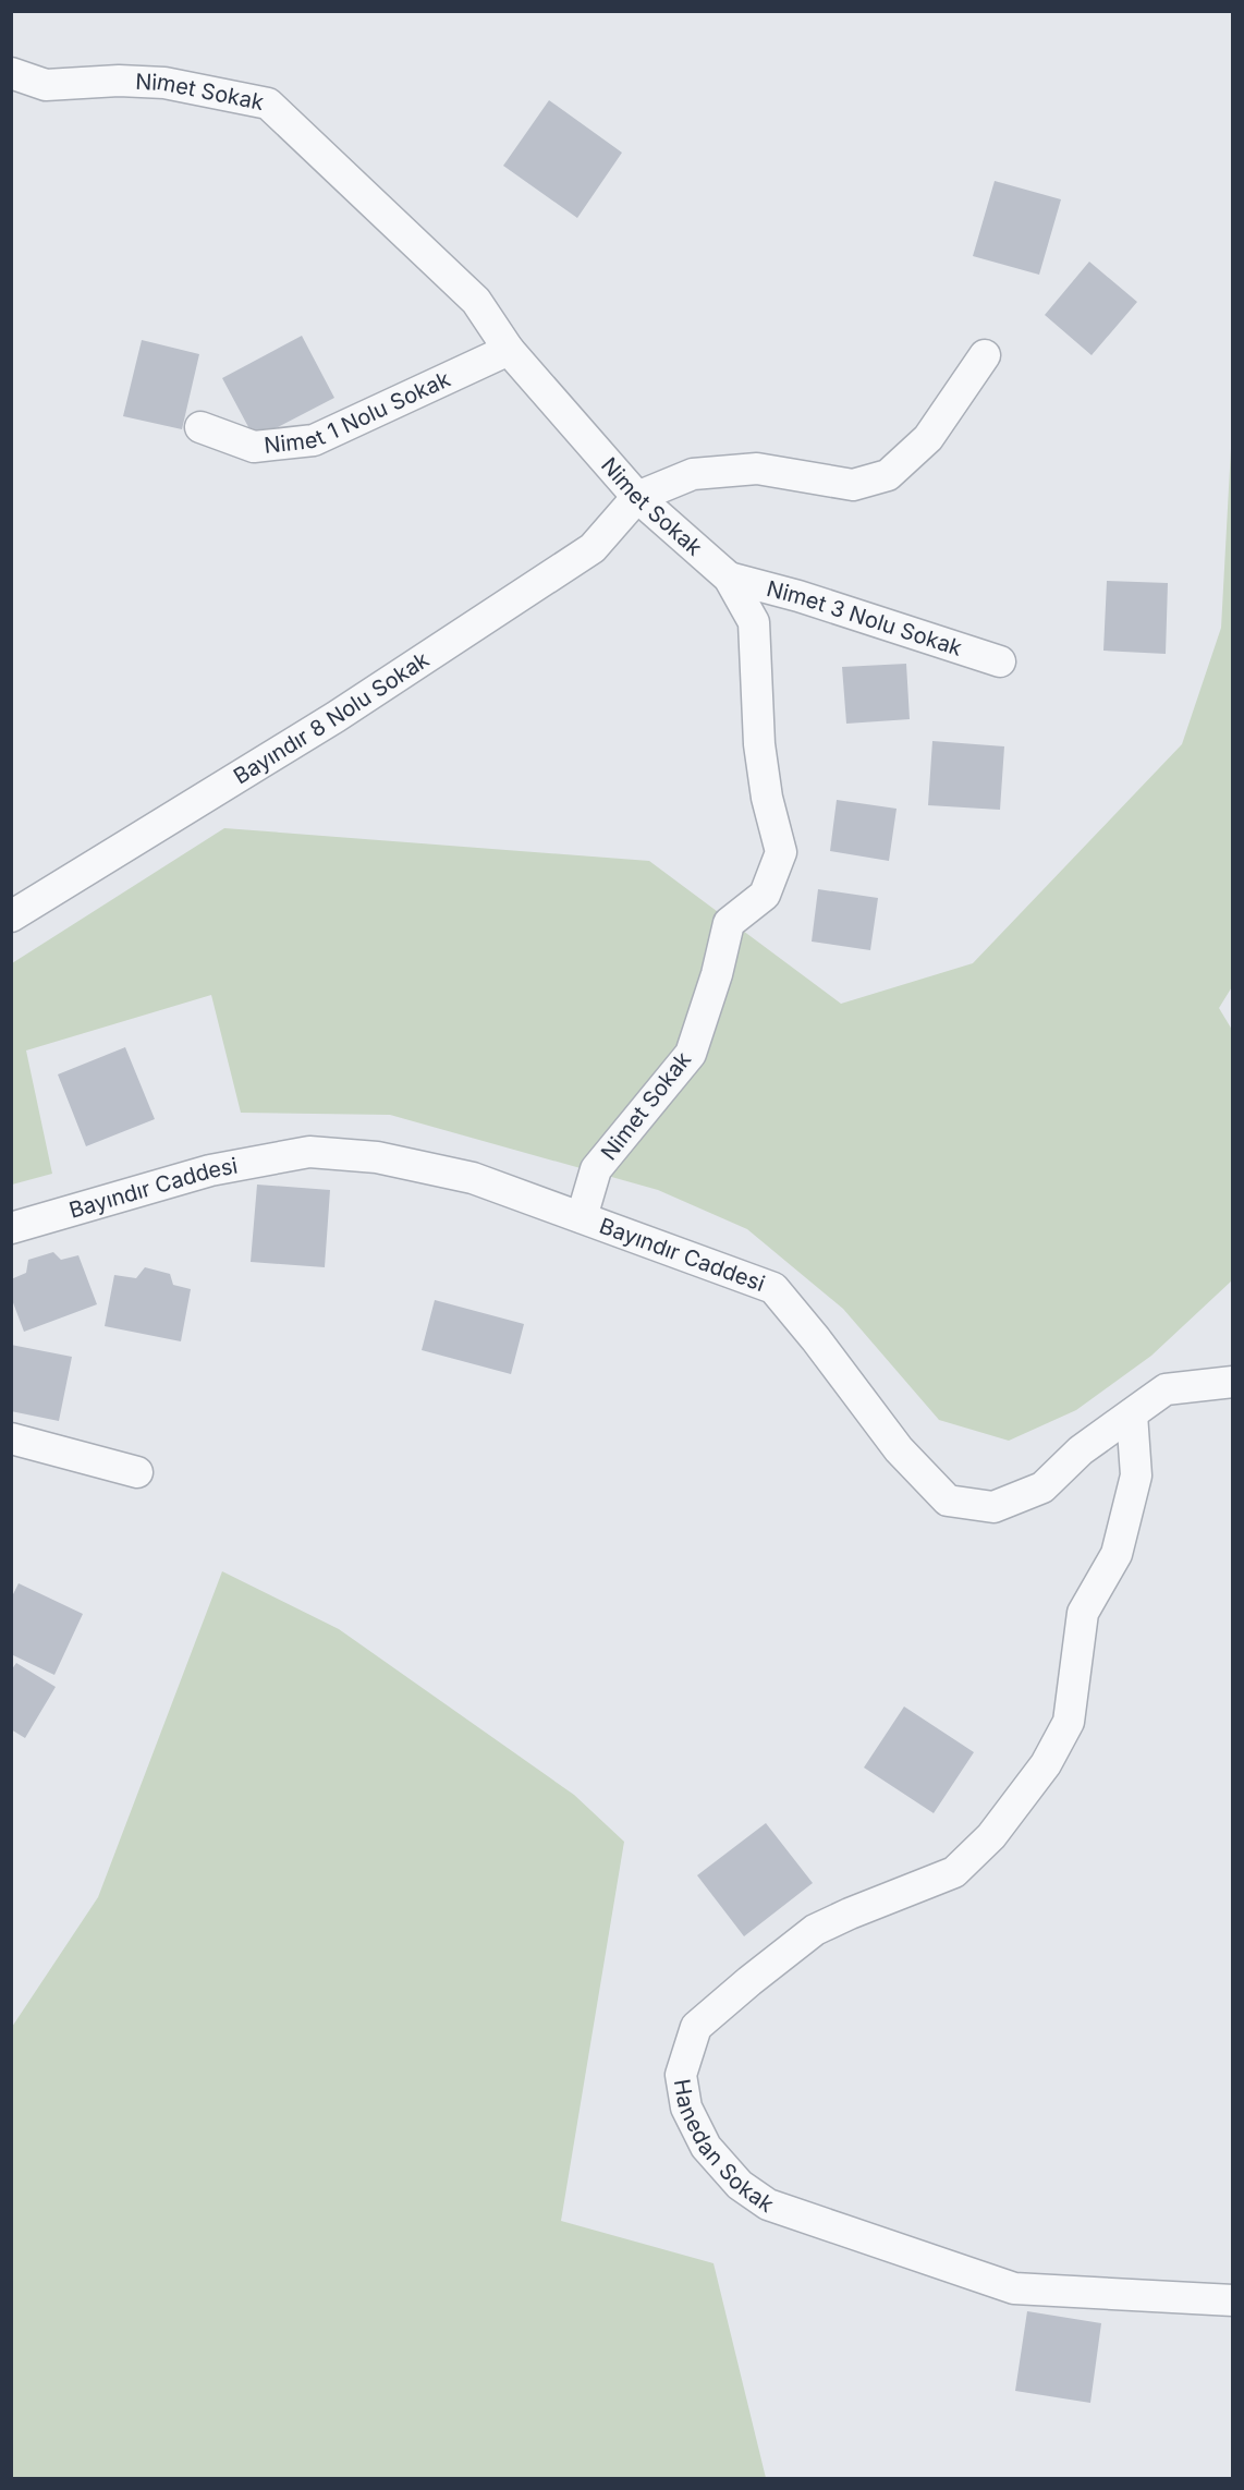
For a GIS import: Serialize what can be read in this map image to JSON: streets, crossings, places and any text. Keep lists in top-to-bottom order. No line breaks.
{"streets":{"street":["Nimet Sokak","Nimet 1 Nolu Sokak","Nimet 3 Nolu Sokak","Bayındır 8 Nolu Sokak","Bayındır Caddesi","Hanedan Sokak"]},"crossings":[["Nimet Sokak","Nimet 1 Nolu Sokak"],["Nimet Sokak","Nimet 3 Nolu Sokak"],["Nimet Sokak","Bayındır 8 Nolu Sokak"],["Nimet Sokak","Bayındır Caddesi"],["Bayındır Caddesi","Hanedan Sokak"]]}
